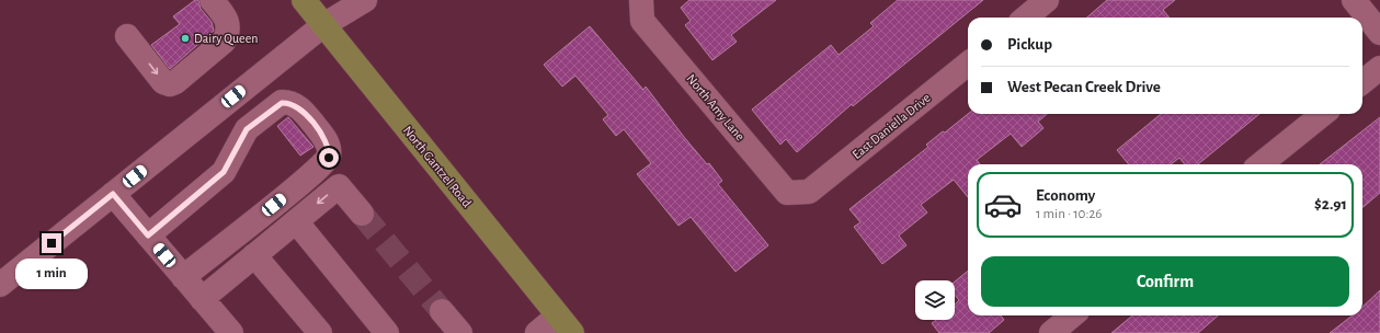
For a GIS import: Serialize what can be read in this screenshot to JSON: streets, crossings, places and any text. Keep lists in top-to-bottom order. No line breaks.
{"streets":{"main road":["North Gantzel Road"],"street":["North Amy Lane","East Daniella Drive"]},"crossings":[["North Amy Lane","East Daniella Drive"]],"places":["Dairy Queen"],"page":{"banner":["Pickup","West Pecan Creek Drive"],"list":[{"name":"Economy","note":"1 min · 10:26","value":"$2.91"}],"buttons":"Confirm","bubble":"1 min"}}
